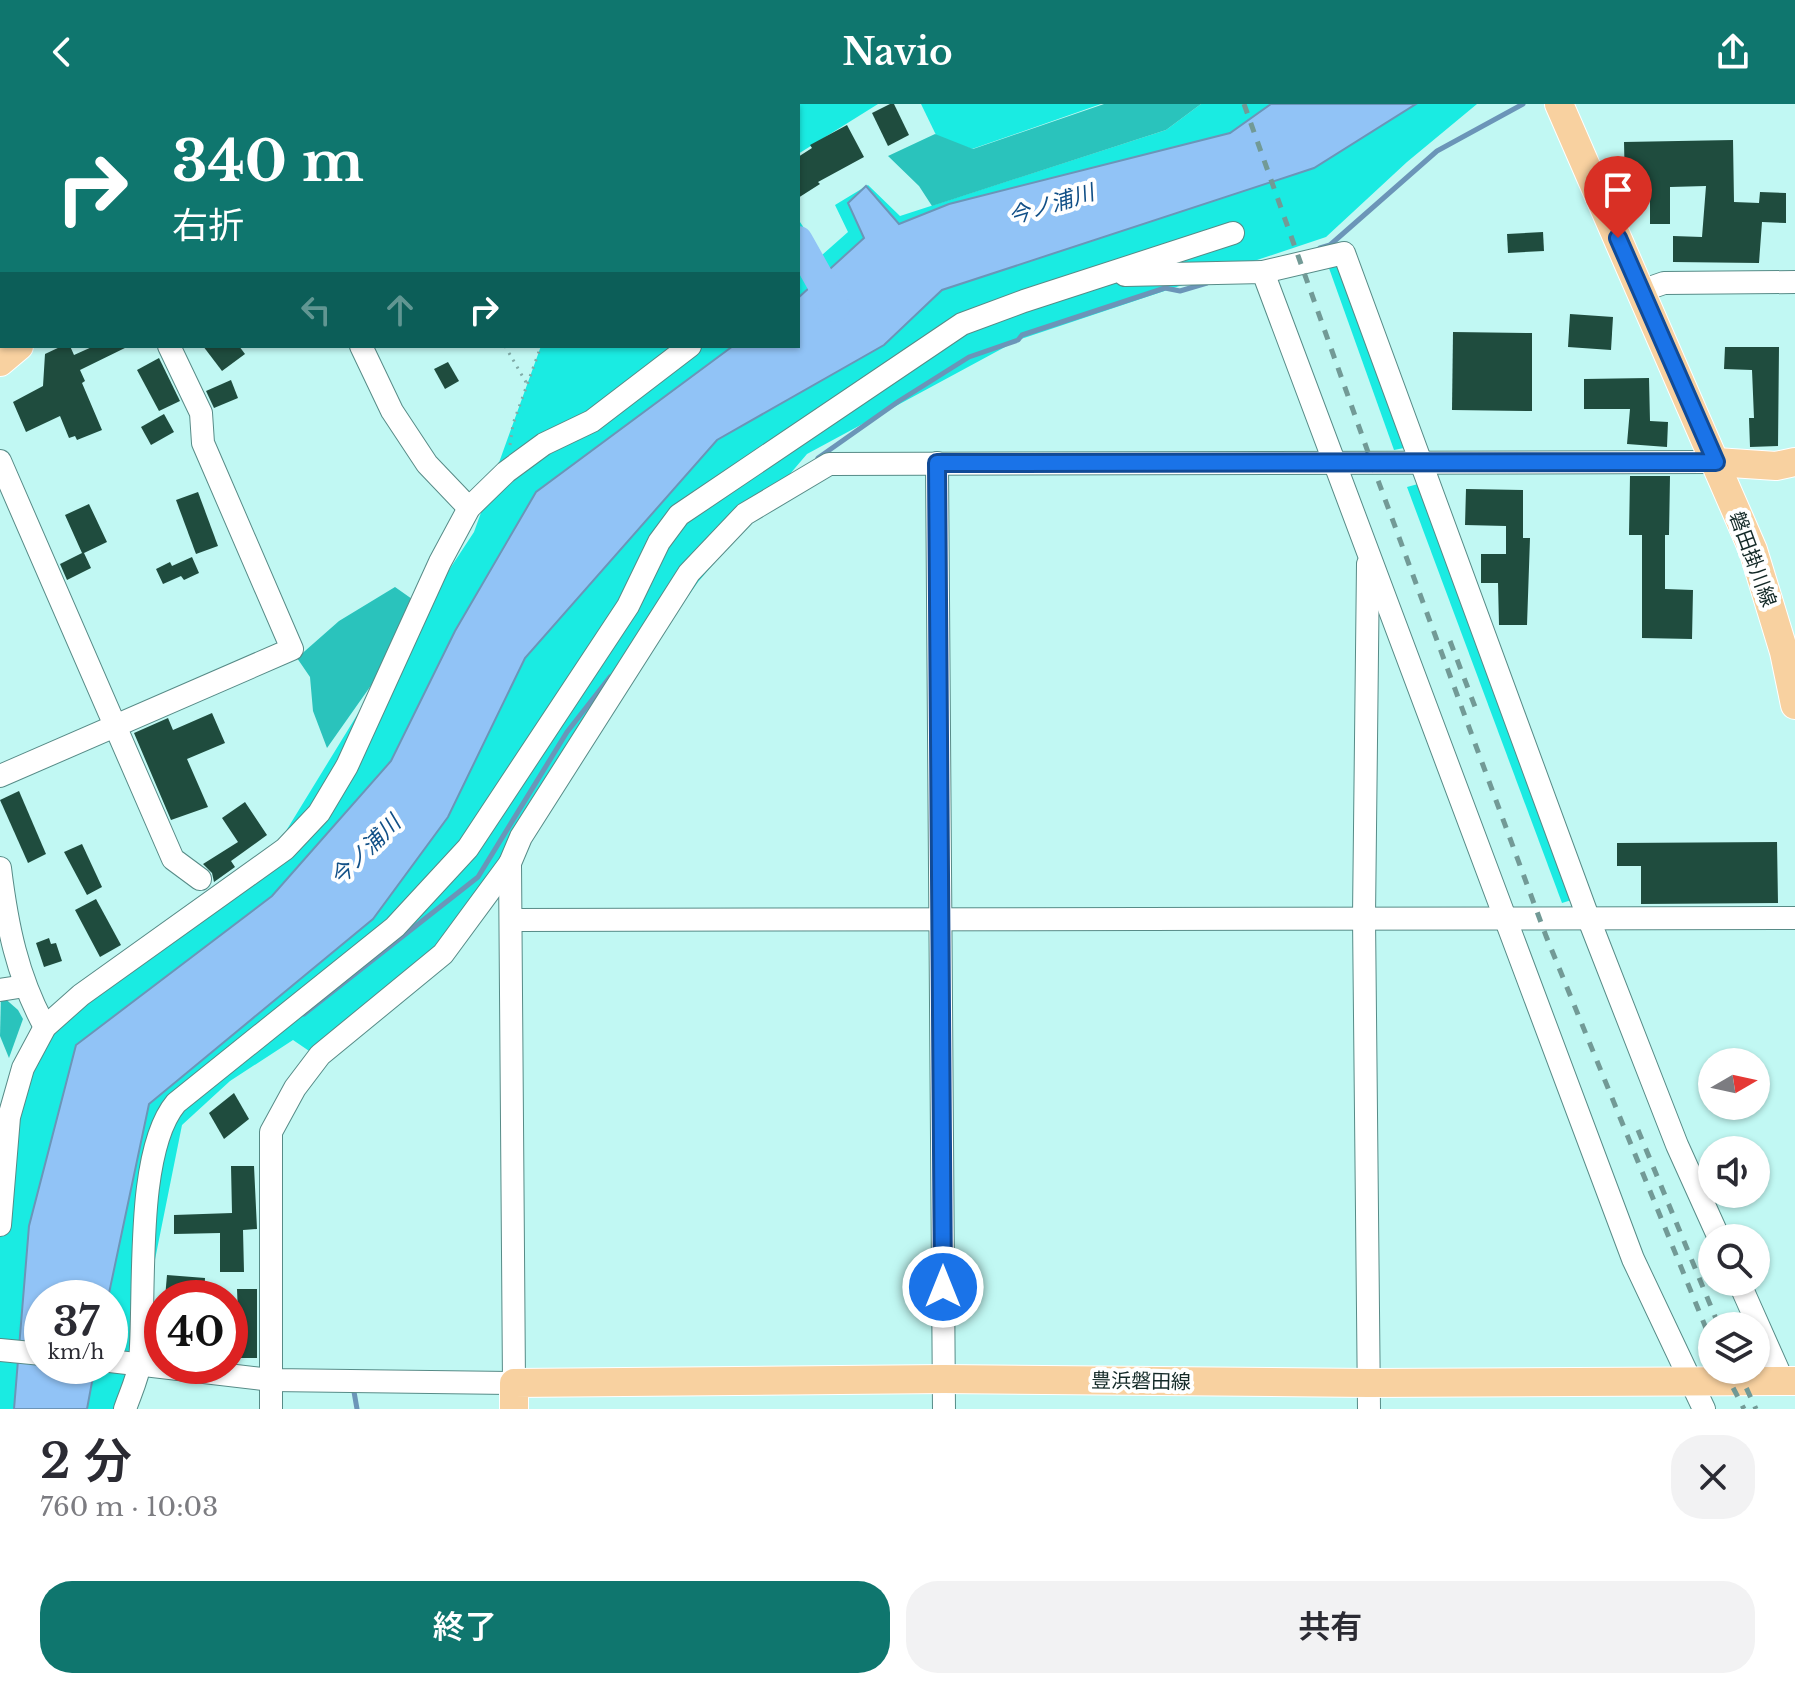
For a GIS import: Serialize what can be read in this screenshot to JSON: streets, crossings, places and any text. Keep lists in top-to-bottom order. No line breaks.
{"streets":{"main road":["磐田掛川線","豊浜磐田線"]},"water":["今ノ浦川"],"north":"right","page":{"header":"Navio","turn":["340 m","右折"],"speed":"37 km/h","limit":"40","heading":["2 分","760 m · 10:03"],"buttons":["終了","共有"]}}
